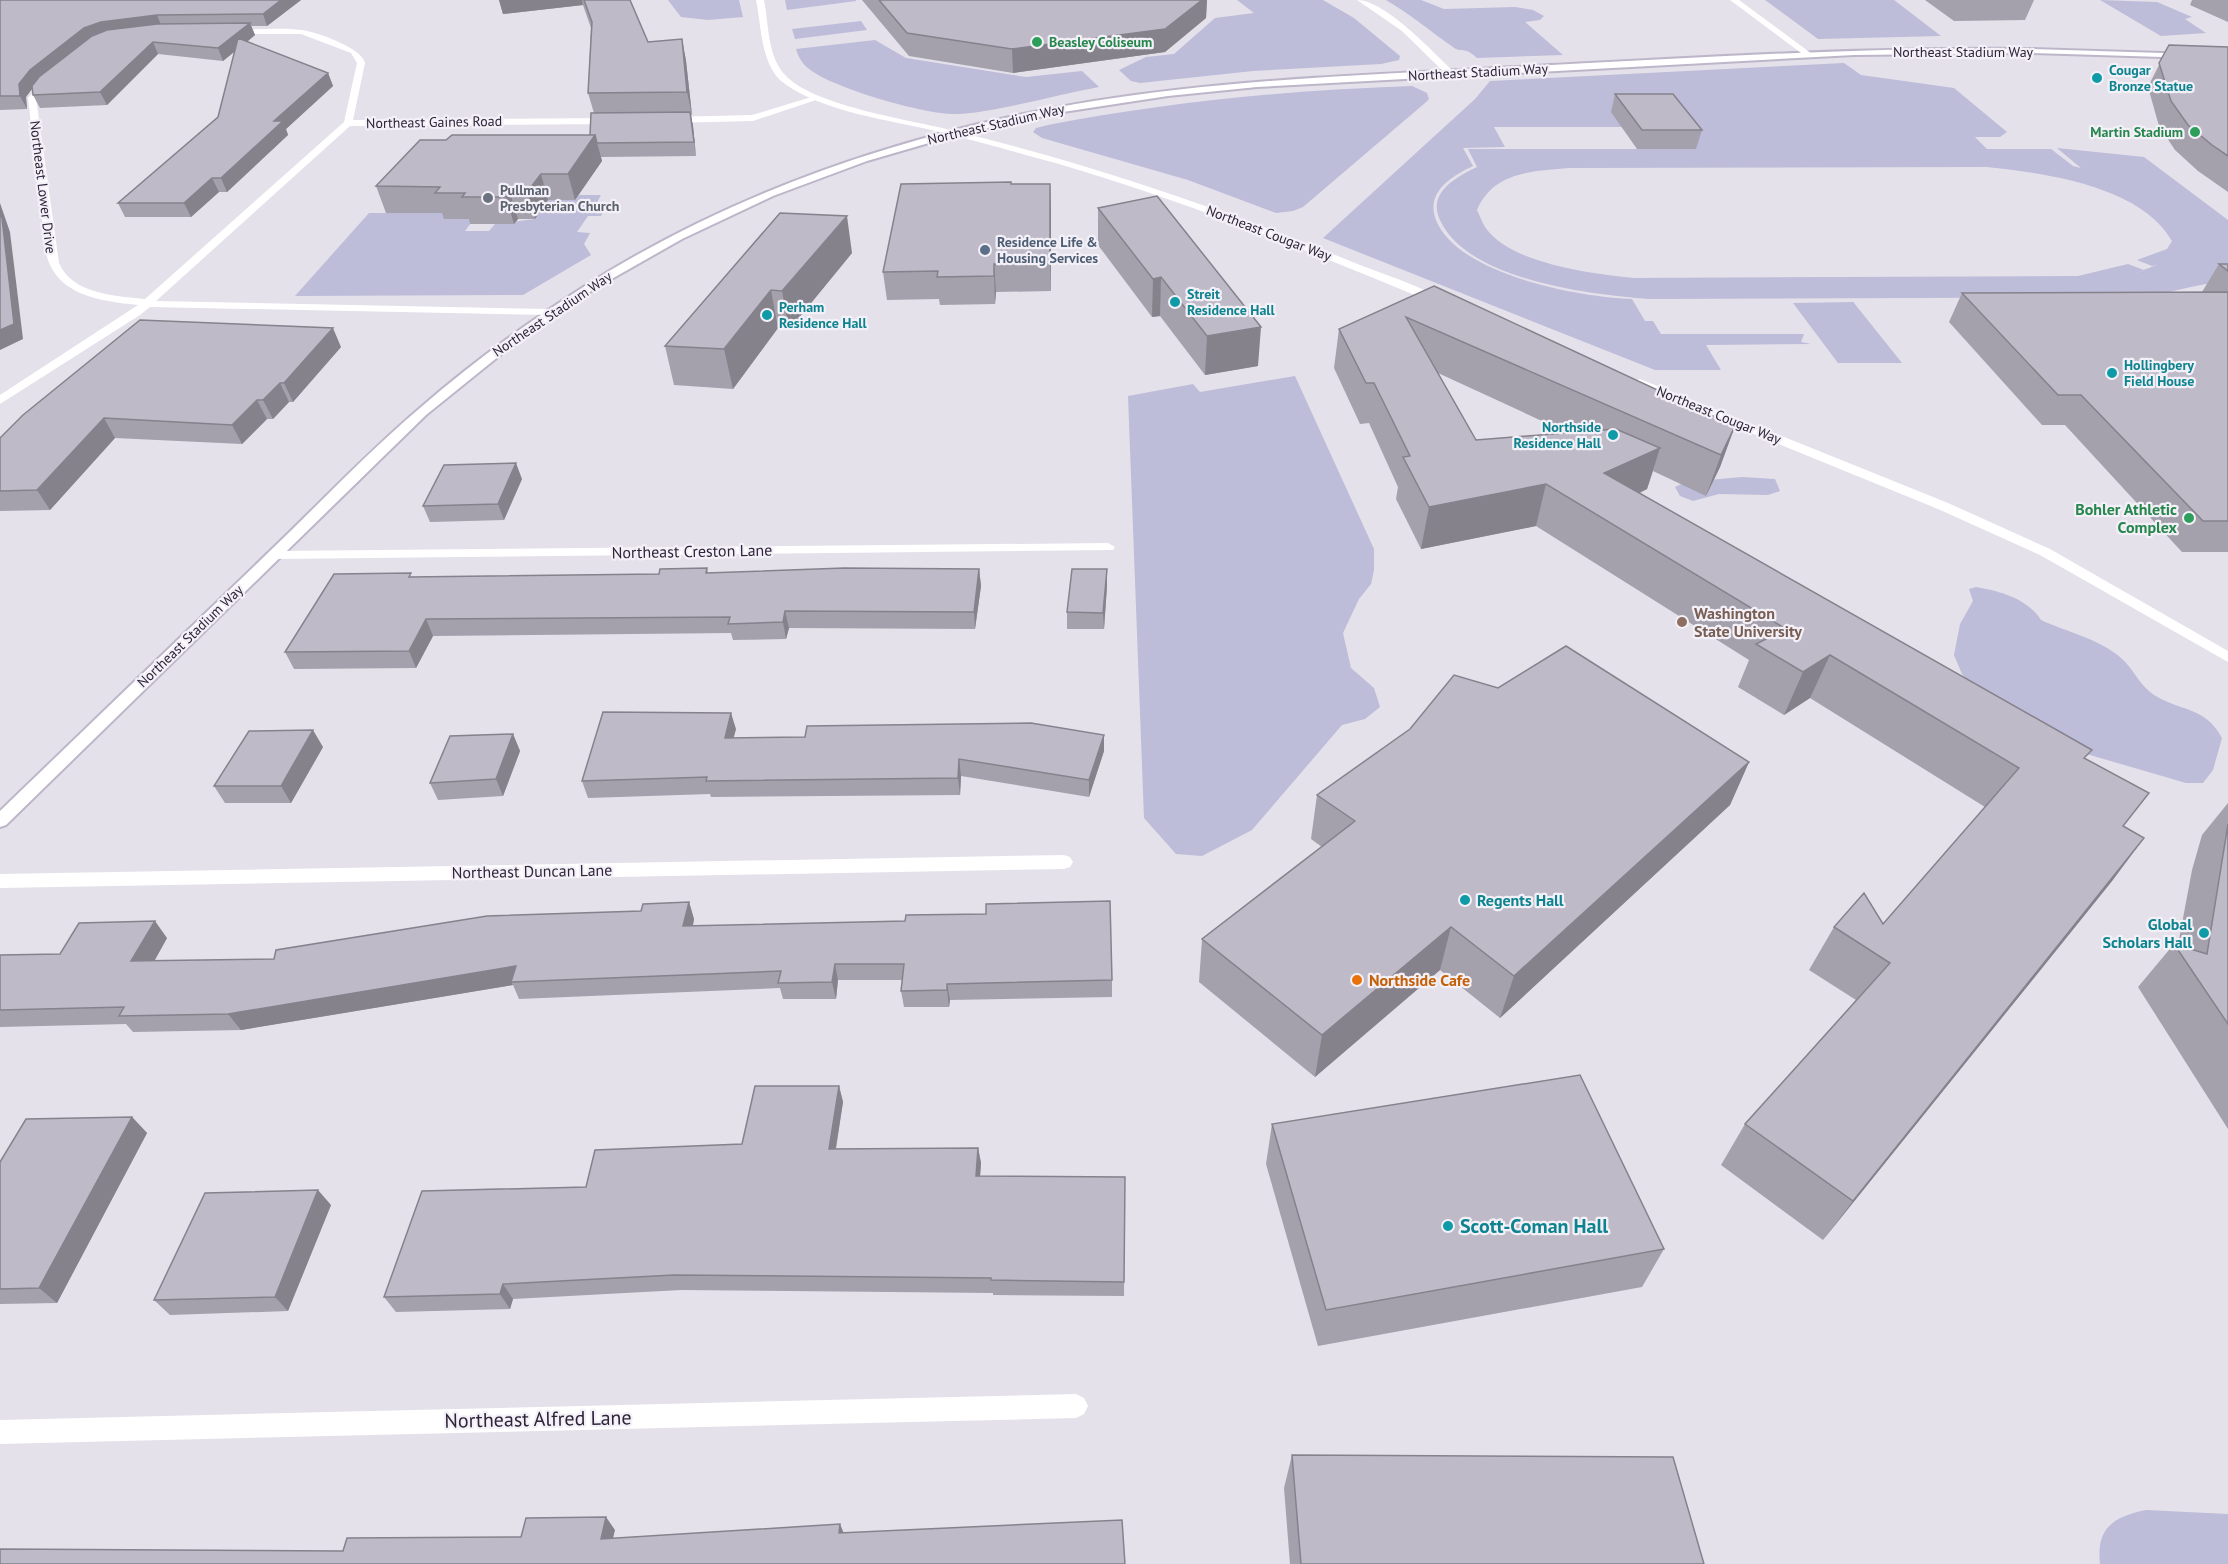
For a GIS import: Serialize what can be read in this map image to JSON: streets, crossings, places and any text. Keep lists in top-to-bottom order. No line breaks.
{"streets":{"street":["Northeast Stadium Way","Northeast Gaines Road","Northeast Lower Drive","Northeast Cougar Way","Northeast Creston Lane","Northeast Duncan Lane","Northeast Alfred Lane"]},"crossings":[["Northeast Stadium Way","Northeast Lower Drive"],["Northeast Stadium Way","Northeast Cougar Way"],["Northeast Stadium Way","Northeast Creston Lane"],["Northeast Gaines Road","Northeast Lower Drive"]],"places":["Beasley Coliseum","Cougar Bronze Statue","Martin Stadium","Pullman Presbyterian Church","Residence Life & Housing Services","Streit Residence Hall","Perham Residence Hall","Hollingbery Field House","Northside Residence Hall","Bohler Athletic Complex","Washington State University","Regents Hall","Global Scholars Hall","Northside Cafe","Scott-Coman Hall"]}
